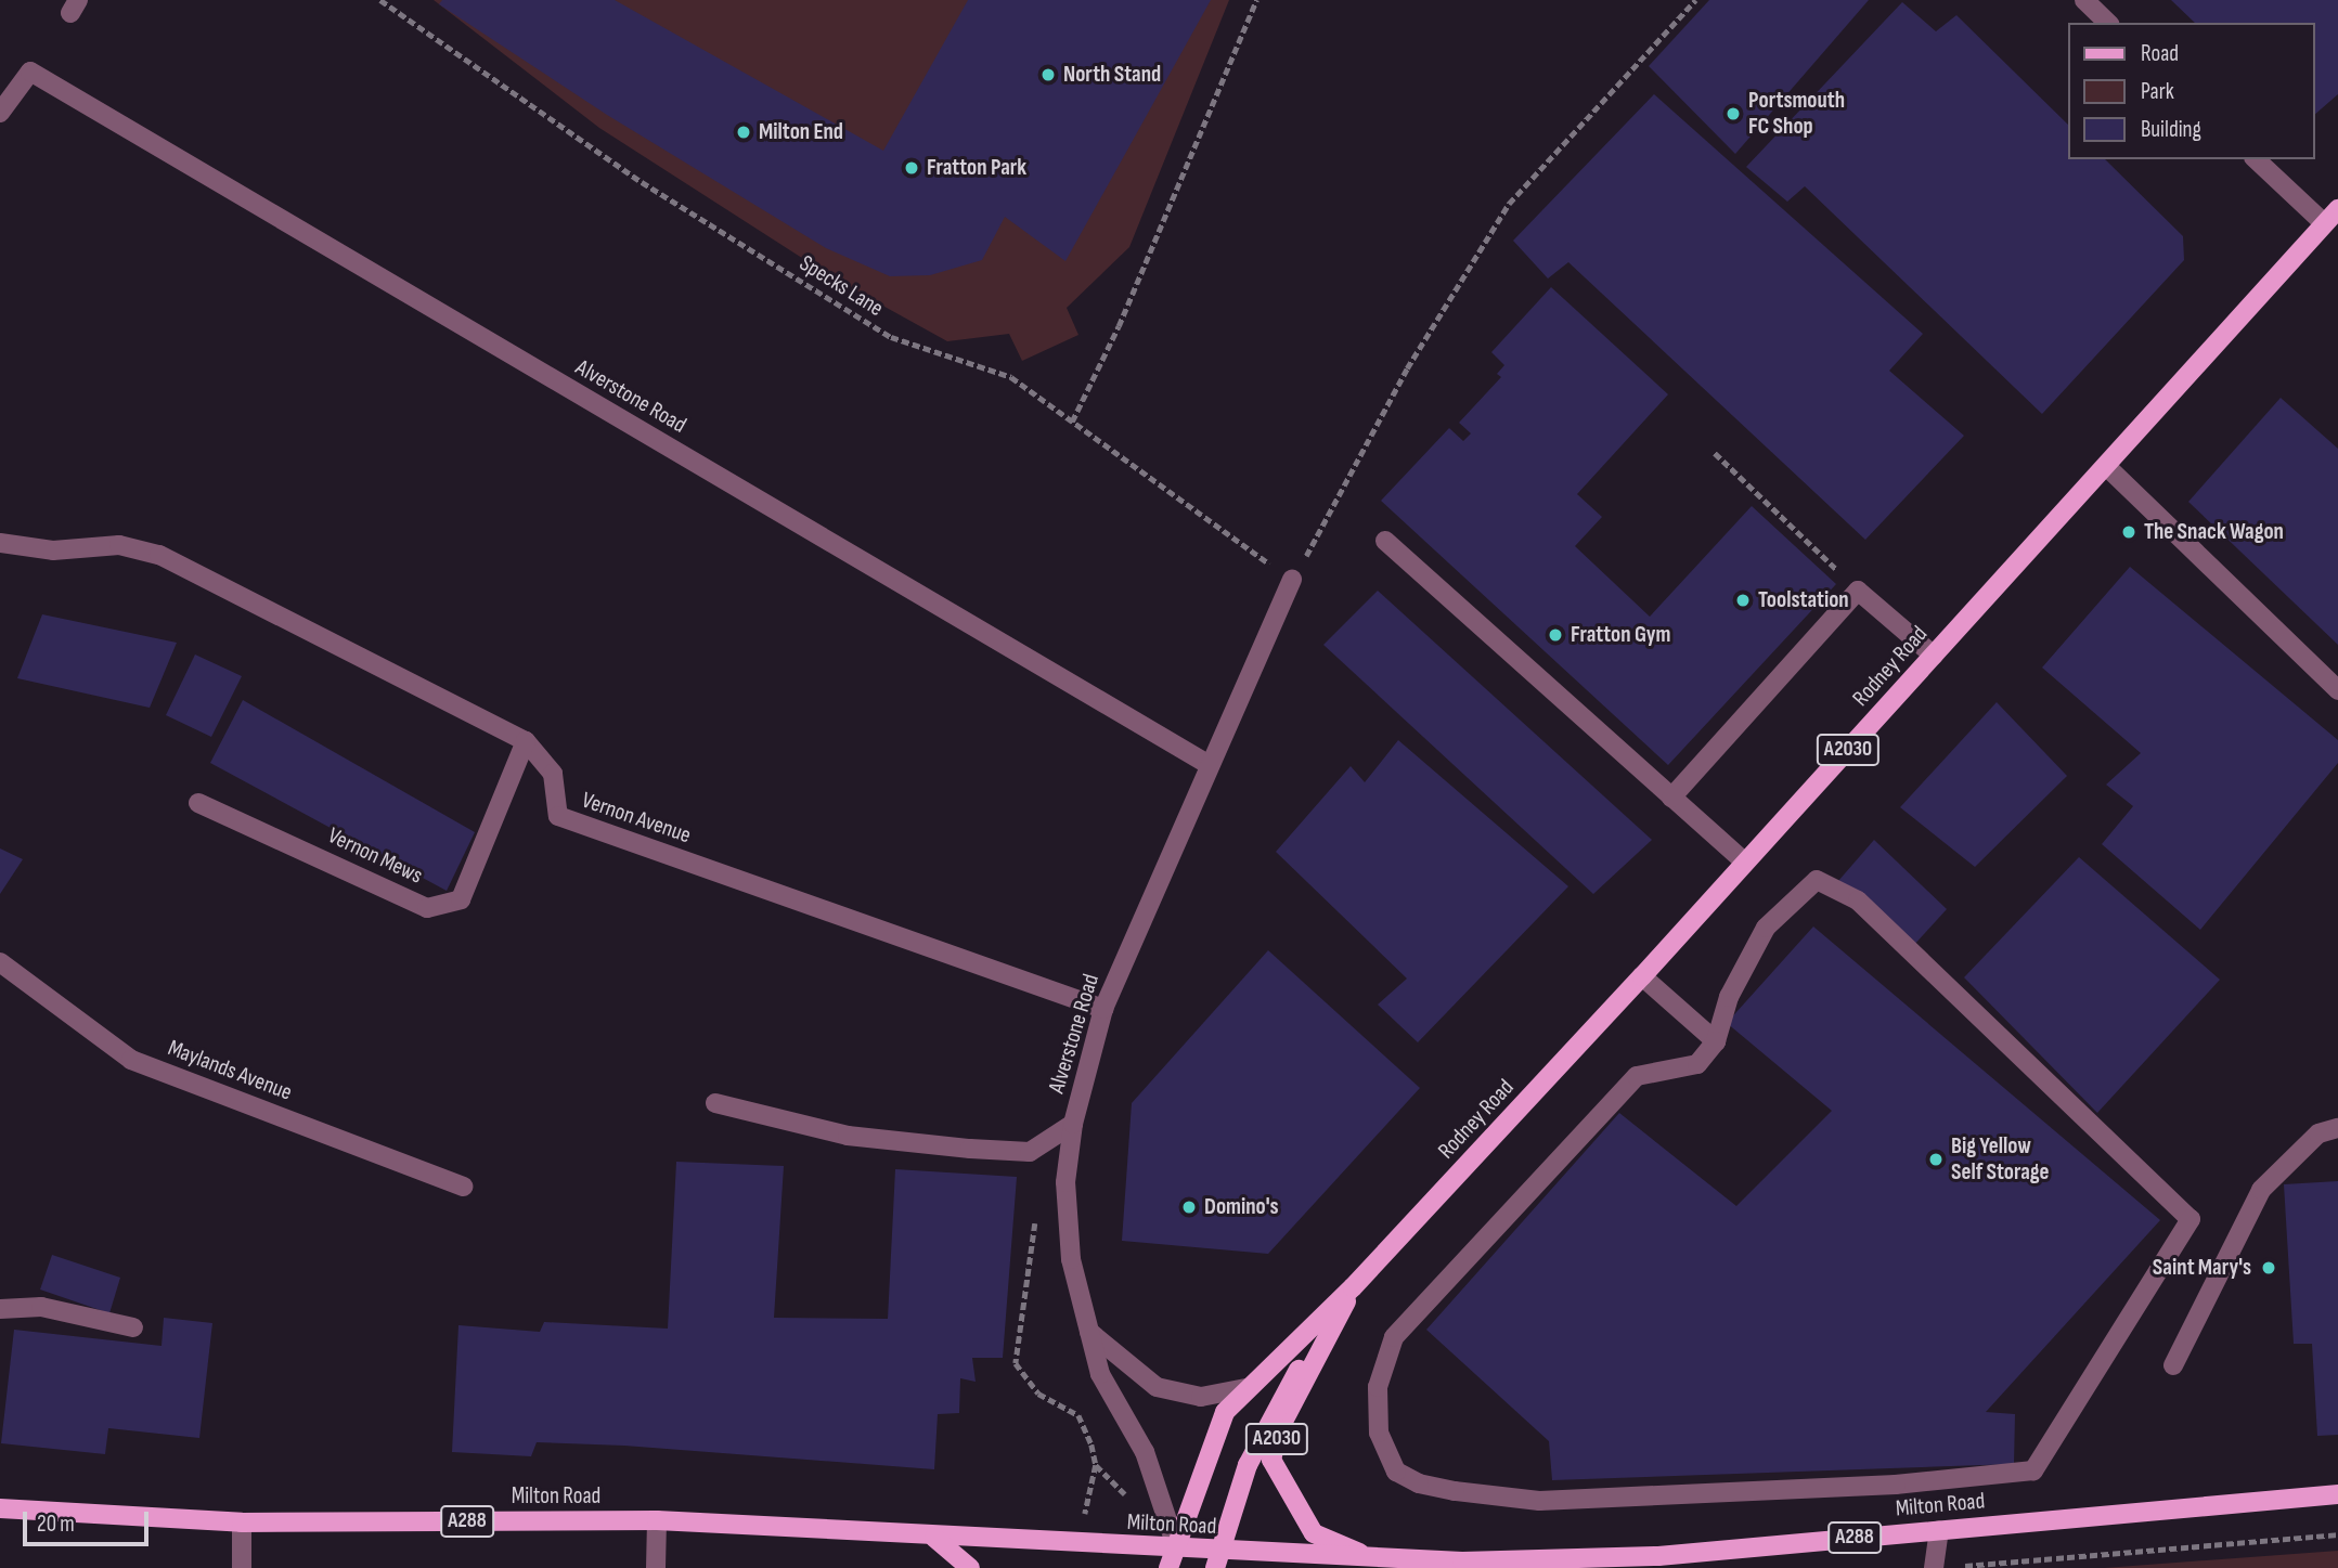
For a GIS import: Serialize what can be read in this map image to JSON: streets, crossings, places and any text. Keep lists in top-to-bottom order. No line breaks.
{"streets":{"main road":["Rodney Road","A2030","Milton Road","A288"],"street":["Alverstone Road","Vernon Avenue","Vernon Mews","Maylands Avenue"],"path":["Specks Lane"]},"crossings":[["Specks Lane","Alverstone Road"],["Alverstone Road","Rodney Road"],["Alverstone Road","A2030"],["Alverstone Road","Vernon Avenue"],["Alverstone Road","Milton Road"],["Rodney Road","A2030"],["Rodney Road","Milton Road"],["A2030","Milton Road"],["Vernon Avenue","Vernon Mews"]],"places":["North Stand","Portsmouth FC Shop","Milton End","Fratton Park","The Snack Wagon","Toolstation","Fratton Gym","Big Yellow Self Storage","Domino's","Saint Mary's"],"legend":["Road","Park","Building"],"scale_bar":"20 m"}
